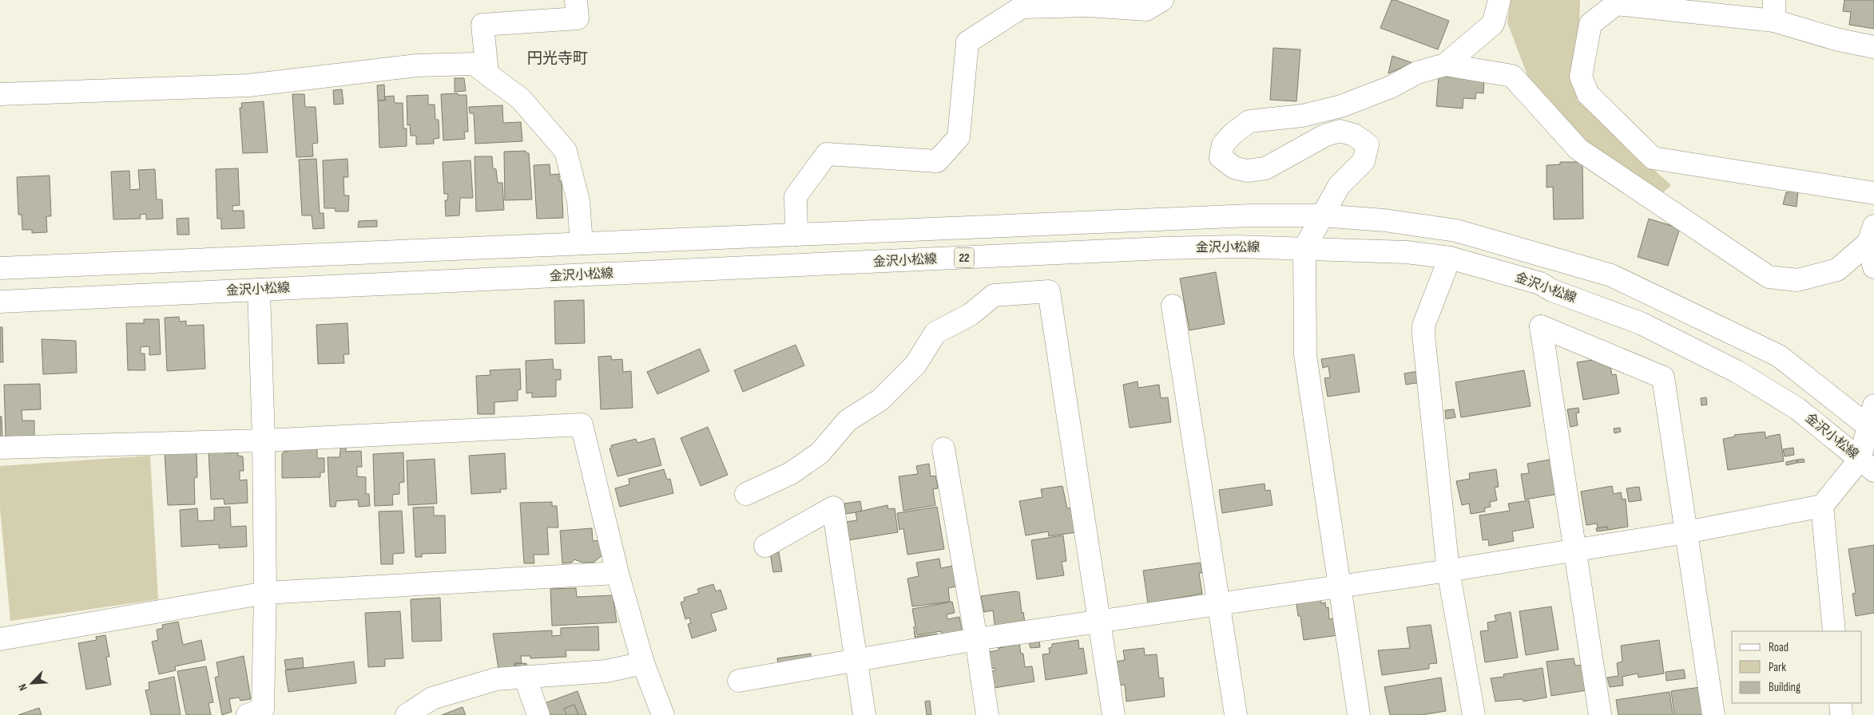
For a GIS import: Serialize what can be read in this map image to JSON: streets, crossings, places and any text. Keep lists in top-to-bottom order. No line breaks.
{"streets":{"street":["金沢小松線","22"]},"districts":["円光寺町"],"legend":["Road","Park","Building"],"north":"bottom left"}
